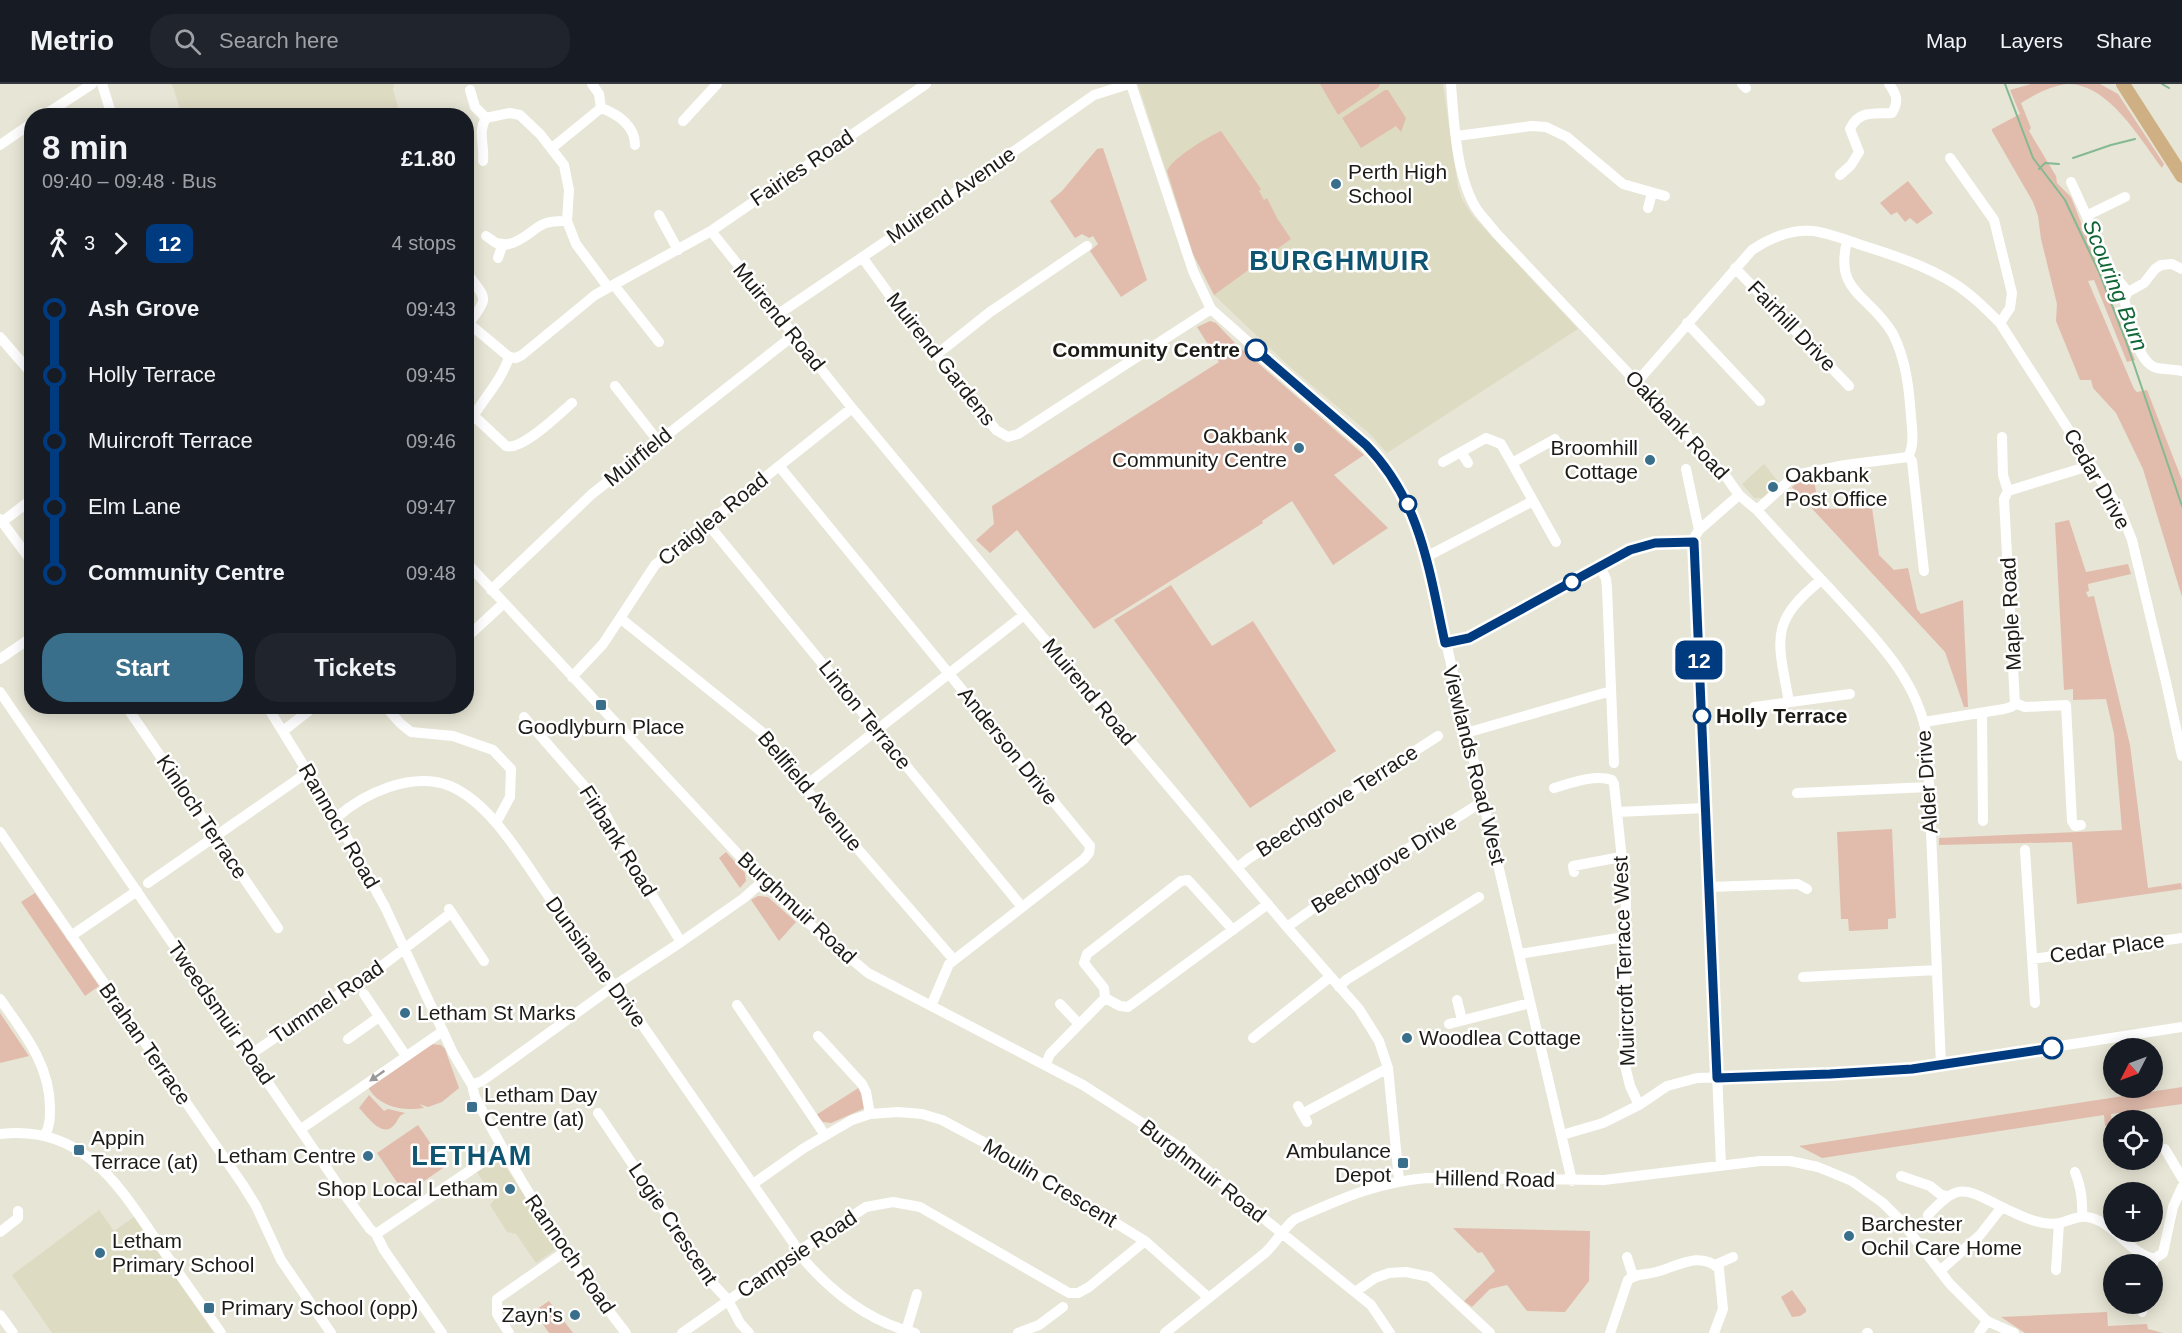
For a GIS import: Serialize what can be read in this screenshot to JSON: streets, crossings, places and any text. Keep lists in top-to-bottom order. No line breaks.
{"streets":{"street":["Fairies Road","Muirend Avenue","Muirend Road","Fairhill Drive","Muirend Gardens","Oakbank Road","Muirfield","Cedar Drive","Craiglea Road","Maple Road","Linton Terrace","Anderson Drive","Viewlands Road West","Alder Drive","Bellfield Avenue","Beechgrove Terrace","Kinloch Terrace","Rannoch Road","Firbank Road","Beechgrove Drive","Burghmuir Road","Cedar Place","Muircroft Terrace West","Dunsinane Drive","Tummel Road","Tweedsmuir Road","Brahan Terrace","Hillend Road","Moulin Crescent","Logie Crescent","Campsie Road"]},"crossings":[["Fairies Road","Muirend Road"],["Muirend Avenue","Muirend Road"],["Muirend Avenue","Muirend Gardens"],["Muirend Avenue","Viewlands Road West"],["Muirend Road","Muirfield"],["Muirend Road","Craiglea Road"],["Muirend Road","Beechgrove Terrace"],["Muirend Road","Beechgrove Drive"],["Muirend Road","Hillend Road"],["Fairhill Drive","Cedar Drive"],["Muirend Gardens","Viewlands Road West"],["Oakbank Road","Cedar Drive"],["Oakbank Road","Alder Drive"],["Oakbank Road","Hillend Road"],["Muirfield","Burghmuir Road"],["Craiglea Road","Linton Terrace"],["Craiglea Road","Anderson Drive"],["Craiglea Road","Bellfield Avenue"],["Craiglea Road","Burghmuir Road"],["Linton Terrace","Anderson Drive"],["Anderson Drive","Bellfield Avenue"],["Anderson Drive","Burghmuir Road"],["Viewlands Road West","Beechgrove Drive"],["Viewlands Road West","Hillend Road"],["Rannoch Road","Dunsinane Drive"],["Rannoch Road","Tummel Road"],["Burghmuir Road","Hillend Road"],["Dunsinane Drive","Moulin Crescent"],["Dunsinane Drive","Campsie Road"],["Tummel Road","Tweedsmuir Road"],["Hillend Road","Moulin Crescent"],["Moulin Crescent","Campsie Road"],["Logie Crescent","Campsie Road"]],"districts":["BURGHMUIR","LETHAM"],"water":["Scouring Burn"],"places":{"other":["Perth High School","Community Centre","Oakbank Community Centre","Broomhill Cottage","Oakbank Post Office","Holly Terrace","Letham St Marks","Woodlea Cottage","Letham Centre","Shop Local Letham","Barchester Ochil Care Home","Letham Primary School","Zayn's"],"transit":["Goodlyburn Place","Letham Day Centre (at)","Appin Terrace (at)","Ambulance Depot","Primary School (opp)"]},"lines":["bus line 12"],"north":"bottom left","page":{"header":"Metrio","search":"Search here","nav":["Map","Layers","Share"],"on_map":"12","heading":["8 min","09:40 – 09:48 · Bus","£1.80"],"legs":["3","12","4 stops"],"list":[{"name":"Ash Grove","value":"09:43"},{"name":"Holly Terrace","value":"09:45"},{"name":"Muircroft Terrace","value":"09:46"},{"name":"Elm Lane","value":"09:47"},{"name":"Community Centre","value":"09:48"}],"buttons":["Start","Tickets"],"map_buttons":["+","−"]}}
